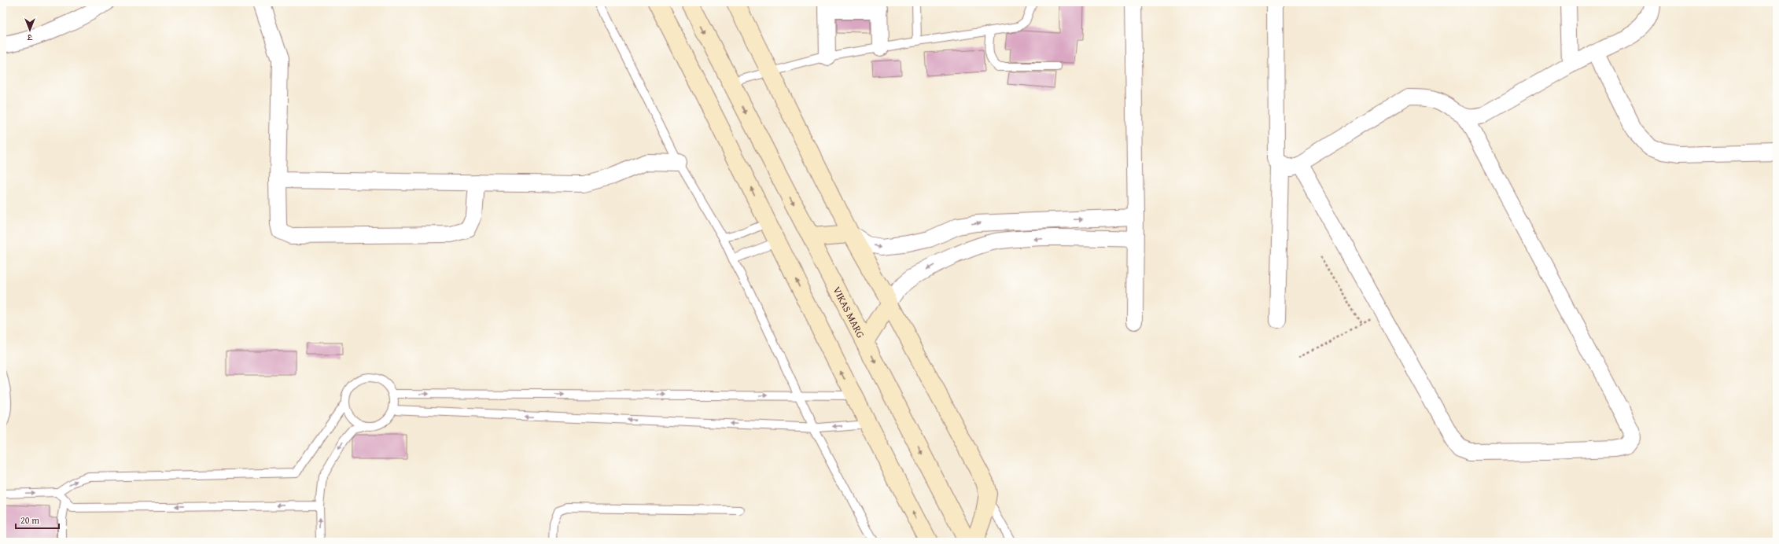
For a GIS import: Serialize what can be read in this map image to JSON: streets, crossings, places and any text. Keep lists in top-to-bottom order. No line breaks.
{"streets":{"main road":["VIKAS MARG"]},"scale_bar":"20 m","north":"bottom"}
